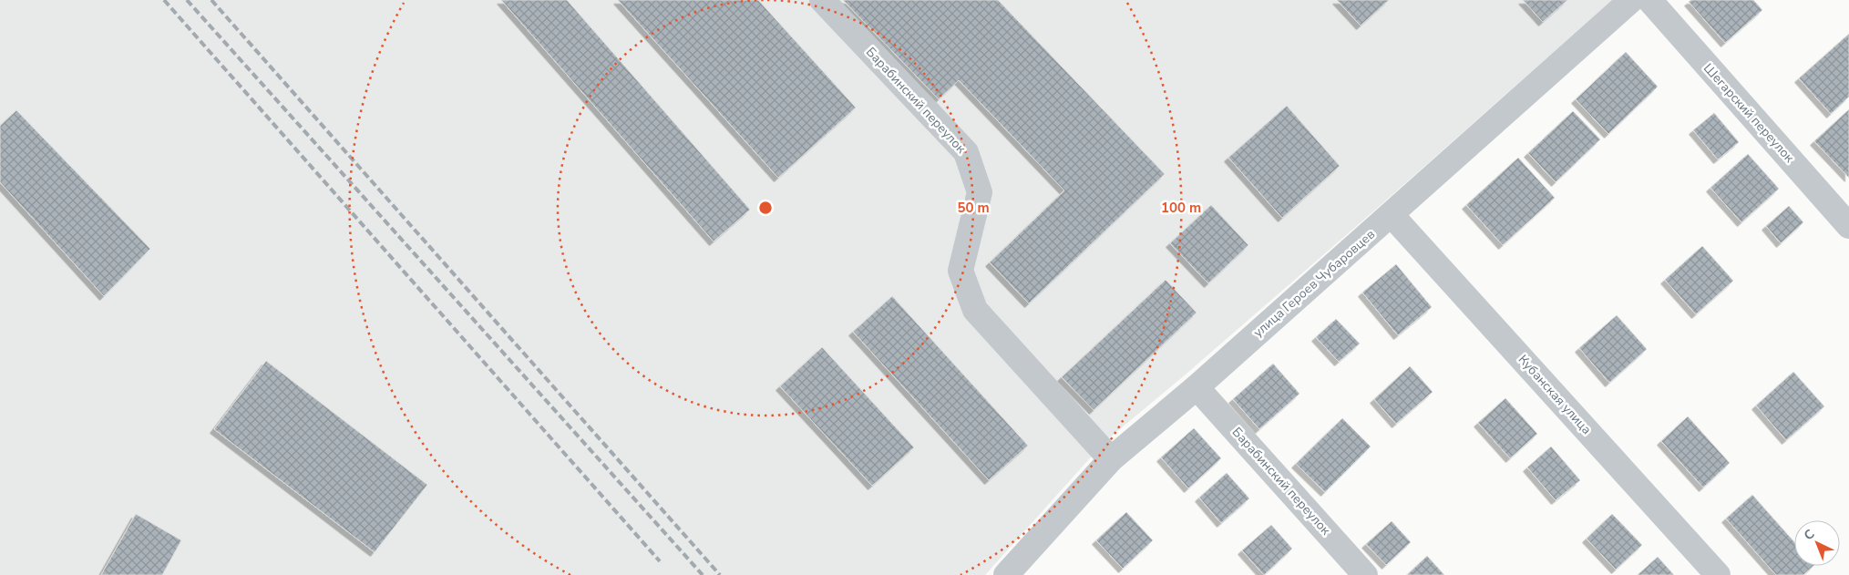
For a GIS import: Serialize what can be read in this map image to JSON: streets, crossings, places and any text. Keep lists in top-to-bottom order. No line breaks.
{"streets":{"street":["Барабинский переулок","Шегарский переулок","улица Героев Чубаровцев","Кубанская улица"]},"crossings":[["Барабинский переулок","улица Героев Чубаровцев"],["улица Героев Чубаровцев","Кубанская улица"]],"north":"top left","rings":["50 m","100 m"]}
